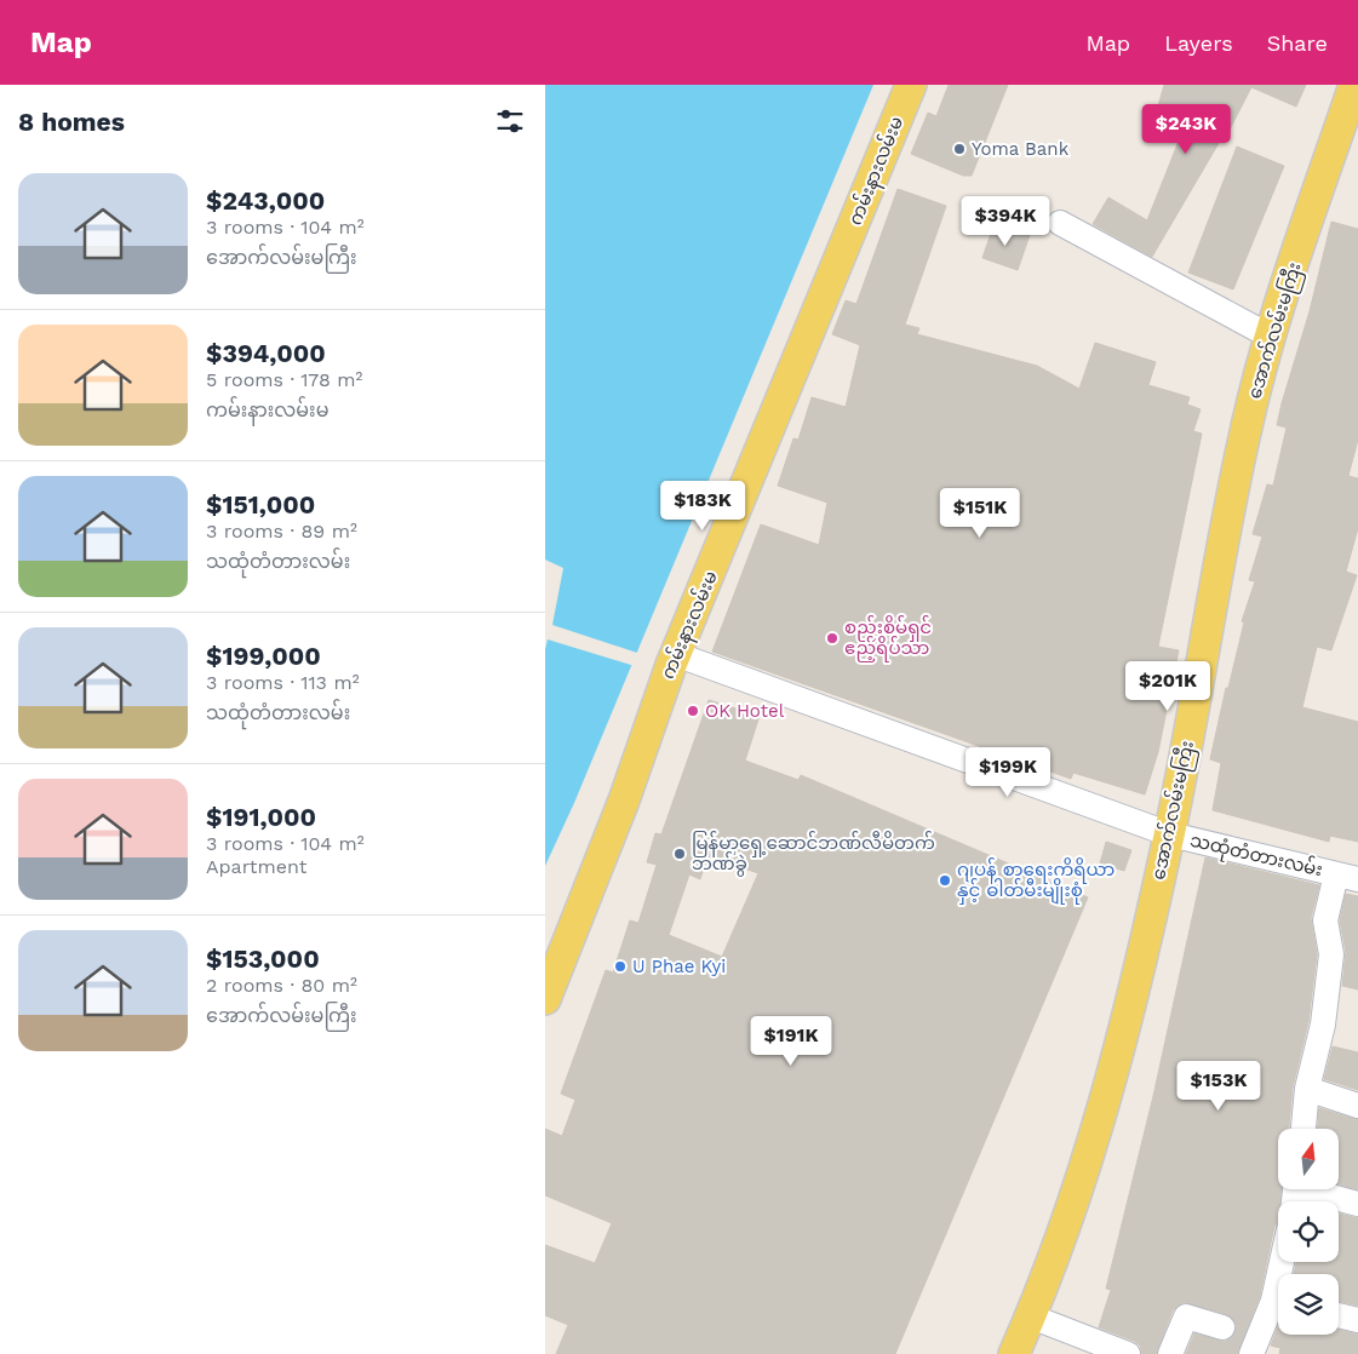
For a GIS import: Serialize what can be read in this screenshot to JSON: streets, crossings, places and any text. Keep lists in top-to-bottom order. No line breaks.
{"streets":{"main road":["ကမ်းနားလမ်းမ","အောက်လမ်းမကြီး"],"street":["သထုံတံတားလမ်း"]},"crossings":[["ကမ်းနားလမ်းမ","သထုံတံတားလမ်း"],["အောက်လမ်းမကြီး","သထုံတံတားလမ်း"]],"places":["Yoma Bank","စည်းစိမ်ရှင် ဧည့်ရိပ်သာ","OK Hotel","မြန်မာ့ရှေ့ဆောင်ဘဏ်လီမိတက် ဘဏ်ခွဲ","ဂျပန် စာရေးကိရိယာ နှင့် ဓါတ်မီးမျိုးစုံ","U Phae Kyi"],"north":"top","page":{"header":"Map","nav":["Map","Layers","Share"],"heading":"8 homes","price":["$243K","$394K","$183K","$151K","$201K","$199K","$191K","$153K"],"list":[{"name":"$243,000","note":"3 rooms · 104 m² · အောက်လမ်းမကြီး"},{"name":"$394,000","note":"5 rooms · 178 m² · ကမ်းနားလမ်းမ"},{"name":"$151,000","note":"3 rooms · 89 m² · သထုံတံတားလမ်း"},{"name":"$199,000","note":"3 rooms · 113 m² · သထုံတံတားလမ်း"},{"name":"$191,000","note":"3 rooms · 104 m² · Apartment"},{"name":"$153,000","note":"2 rooms · 80 m² · အောက်လမ်းမကြီး"}]}}
